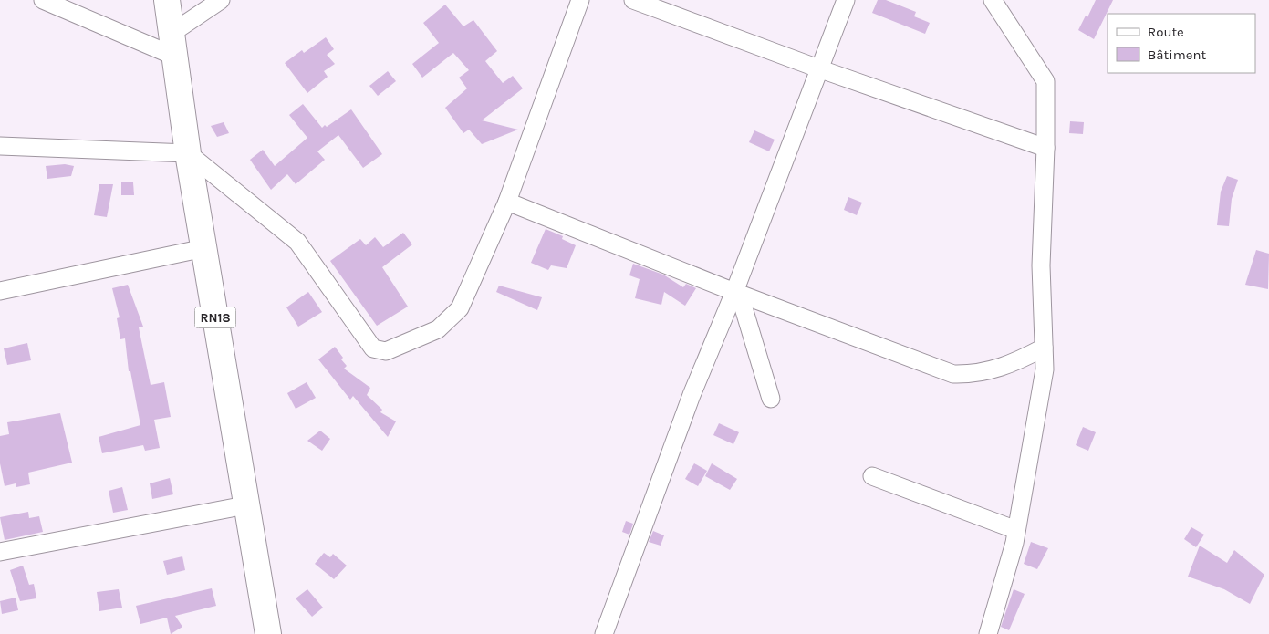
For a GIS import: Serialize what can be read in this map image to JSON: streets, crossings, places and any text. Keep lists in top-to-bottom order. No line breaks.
{"streets":{"main road":["RN18"]},"legend":["Route","Bâtiment"]}
